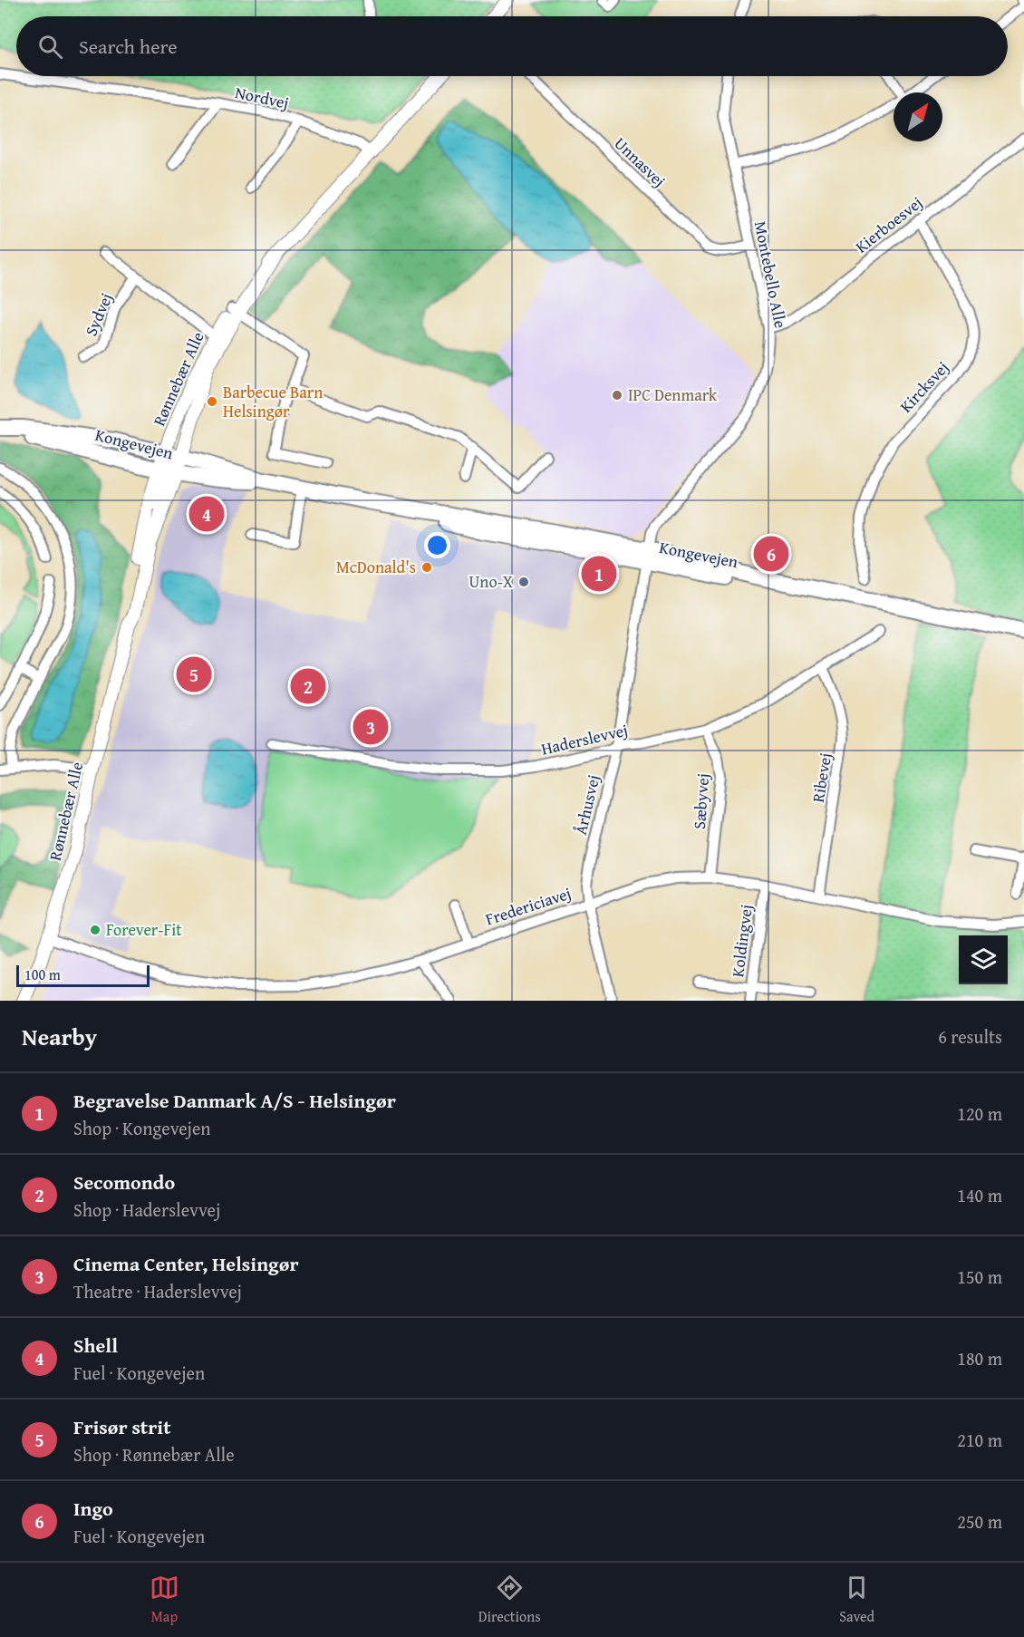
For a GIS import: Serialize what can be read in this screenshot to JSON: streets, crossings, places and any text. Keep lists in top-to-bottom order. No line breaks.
{"streets":{"main road":["Rønnebær Alle","Kongevejen"],"street":["Nordvej","Unnasvej","Kierboesvej","Montebello Alle","Sydvej","Kircksvej","Haderslevvej","Ribevej","Sæbyvej","Århusvej","Fredericiavej","Koldingvej"]},"crossings":[["Nordvej","Rønnebær Alle"],["Unnasvej","Montebello Alle"],["Kierboesvej","Montebello Alle"],["Kierboesvej","Kircksvej"],["Montebello Alle","Kongevejen"],["Montebello Alle","Århusvej"],["Rønnebær Alle","Kongevejen"],["Rønnebær Alle","Fredericiavej"],["Kongevejen","Århusvej"],["Haderslevvej","Ribevej"],["Haderslevvej","Sæbyvej"],["Haderslevvej","Århusvej"],["Ribevej","Fredericiavej"],["Sæbyvej","Fredericiavej"],["Århusvej","Fredericiavej"],["Fredericiavej","Koldingvej"]],"places":["IPC Denmark","Barbecue Barn Helsingør","McDonald's","Uno-X","Forever-Fit"],"scale_bar":"100 m","north":"top right","page":{"search":"Search here","pins":["4","6","1","5","2","3"],"scale":"100 m","heading":["Nearby","6 results"],"list":[{"mark":"1","name":"Begravelse Danmark A/S - Helsingør","note":"Shop · Kongevejen","value":"120 m"},{"mark":"2","name":"Secomondo","note":"Shop · Haderslevvej","value":"140 m"},{"mark":"3","name":"Cinema Center, Helsingør","note":"Theatre · Haderslevvej","value":"150 m"},{"mark":"4","name":"Shell","note":"Fuel · Kongevejen","value":"180 m"},{"mark":"5","name":"Frisør strit","note":"Shop · Rønnebær Alle","value":"210 m"},{"mark":"6","name":"Ingo","note":"Fuel · Kongevejen","value":"250 m"}],"nav":["Map","Directions","Saved"]}}
